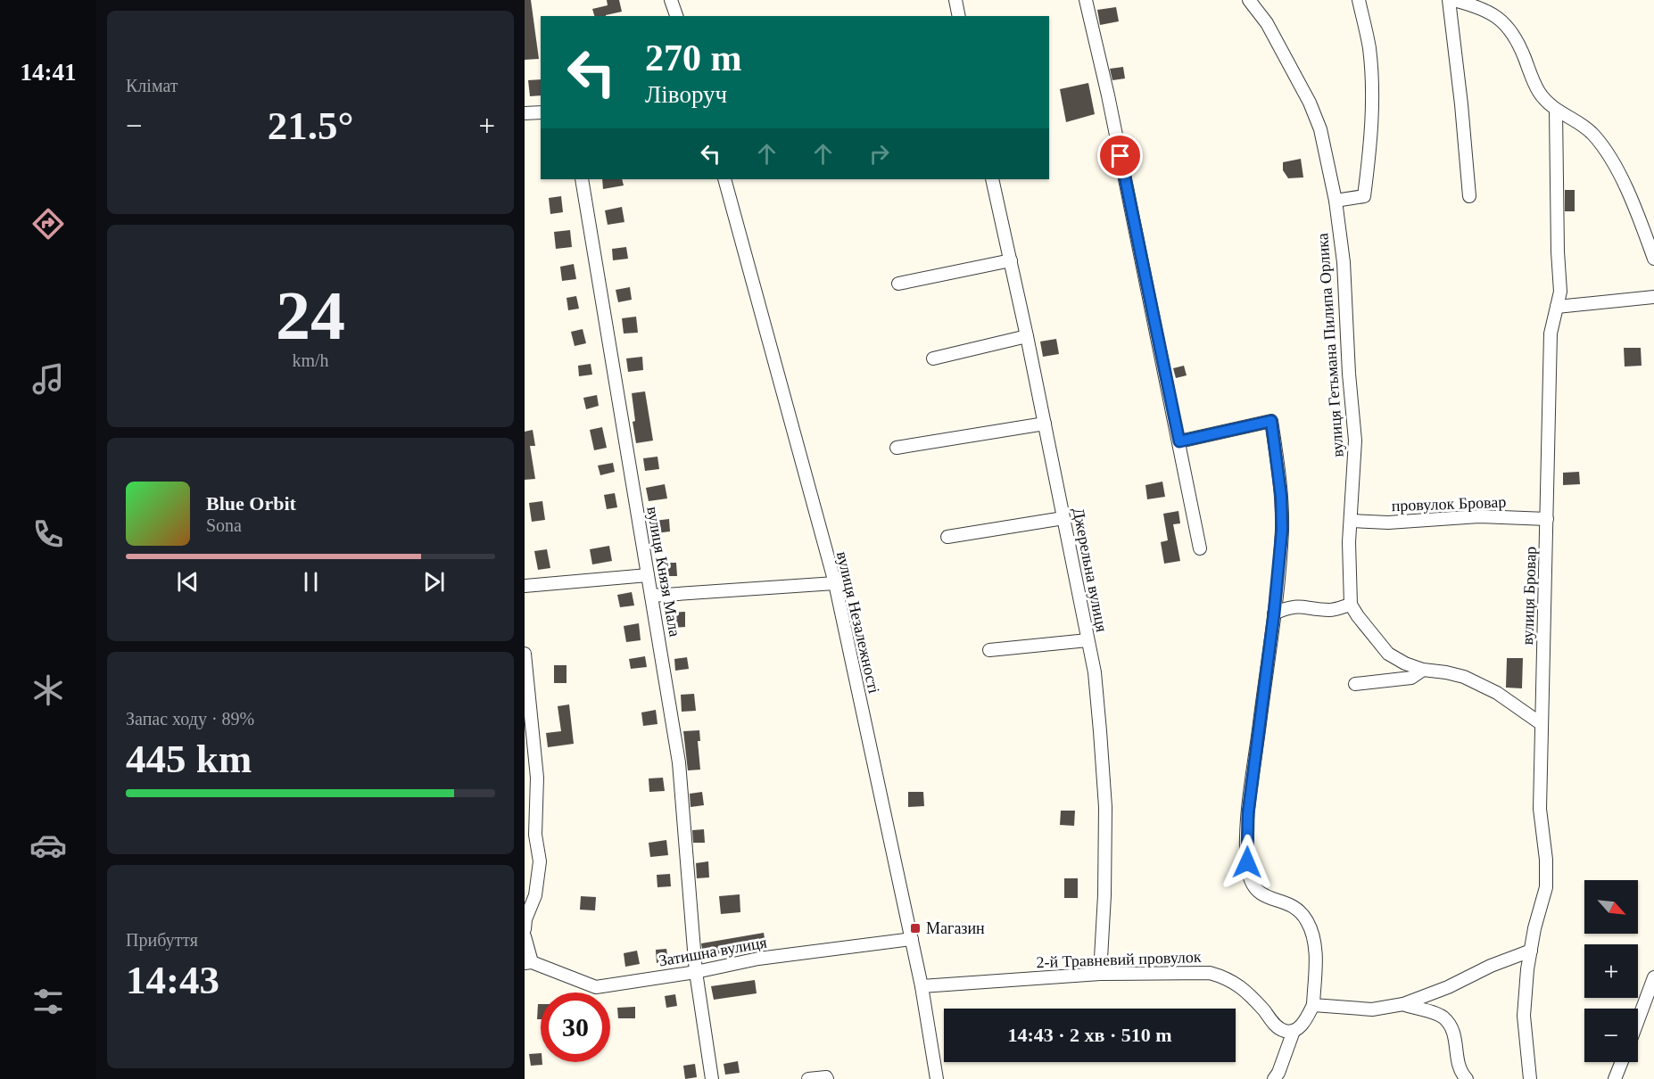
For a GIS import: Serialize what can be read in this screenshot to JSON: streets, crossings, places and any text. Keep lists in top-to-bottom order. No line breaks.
{"streets":{"street":["вулиця Гетьмана Пилипа Орлика","провулок Бровар","Джерельна вулиця","вулиця Князя Мала","вулиця Бровар","вулиця Незалежності","Затишна вулиця","2-й Травневий провулок"]},"crossings":[["вулиця Гетьмана Пилипа Орлика","провулок Бровар"],["провулок Бровар","вулиця Бровар"],["Джерельна вулиця","2-й Травневий провулок"],["вулиця Князя Мала","Затишна вулиця"],["вулиця Незалежності","Затишна вулиця"],["вулиця Незалежності","2-й Травневий провулок"]],"places":{"transit":["Магазин"]},"north":"bottom right","page":{"tabs":"14:41","tile":["Клімат",["24","km/h"],["Запас ходу · 89%","445 km"],["Прибуття","14:43"]],"turn":["270 m","Ліворуч"],"heat":["−","21.5°","+"],"song":["Blue Orbit","Sona"],"map_buttons":["+","−"],"limit":"30","trip":"14:43 · 2 хв · 510 m"}}
